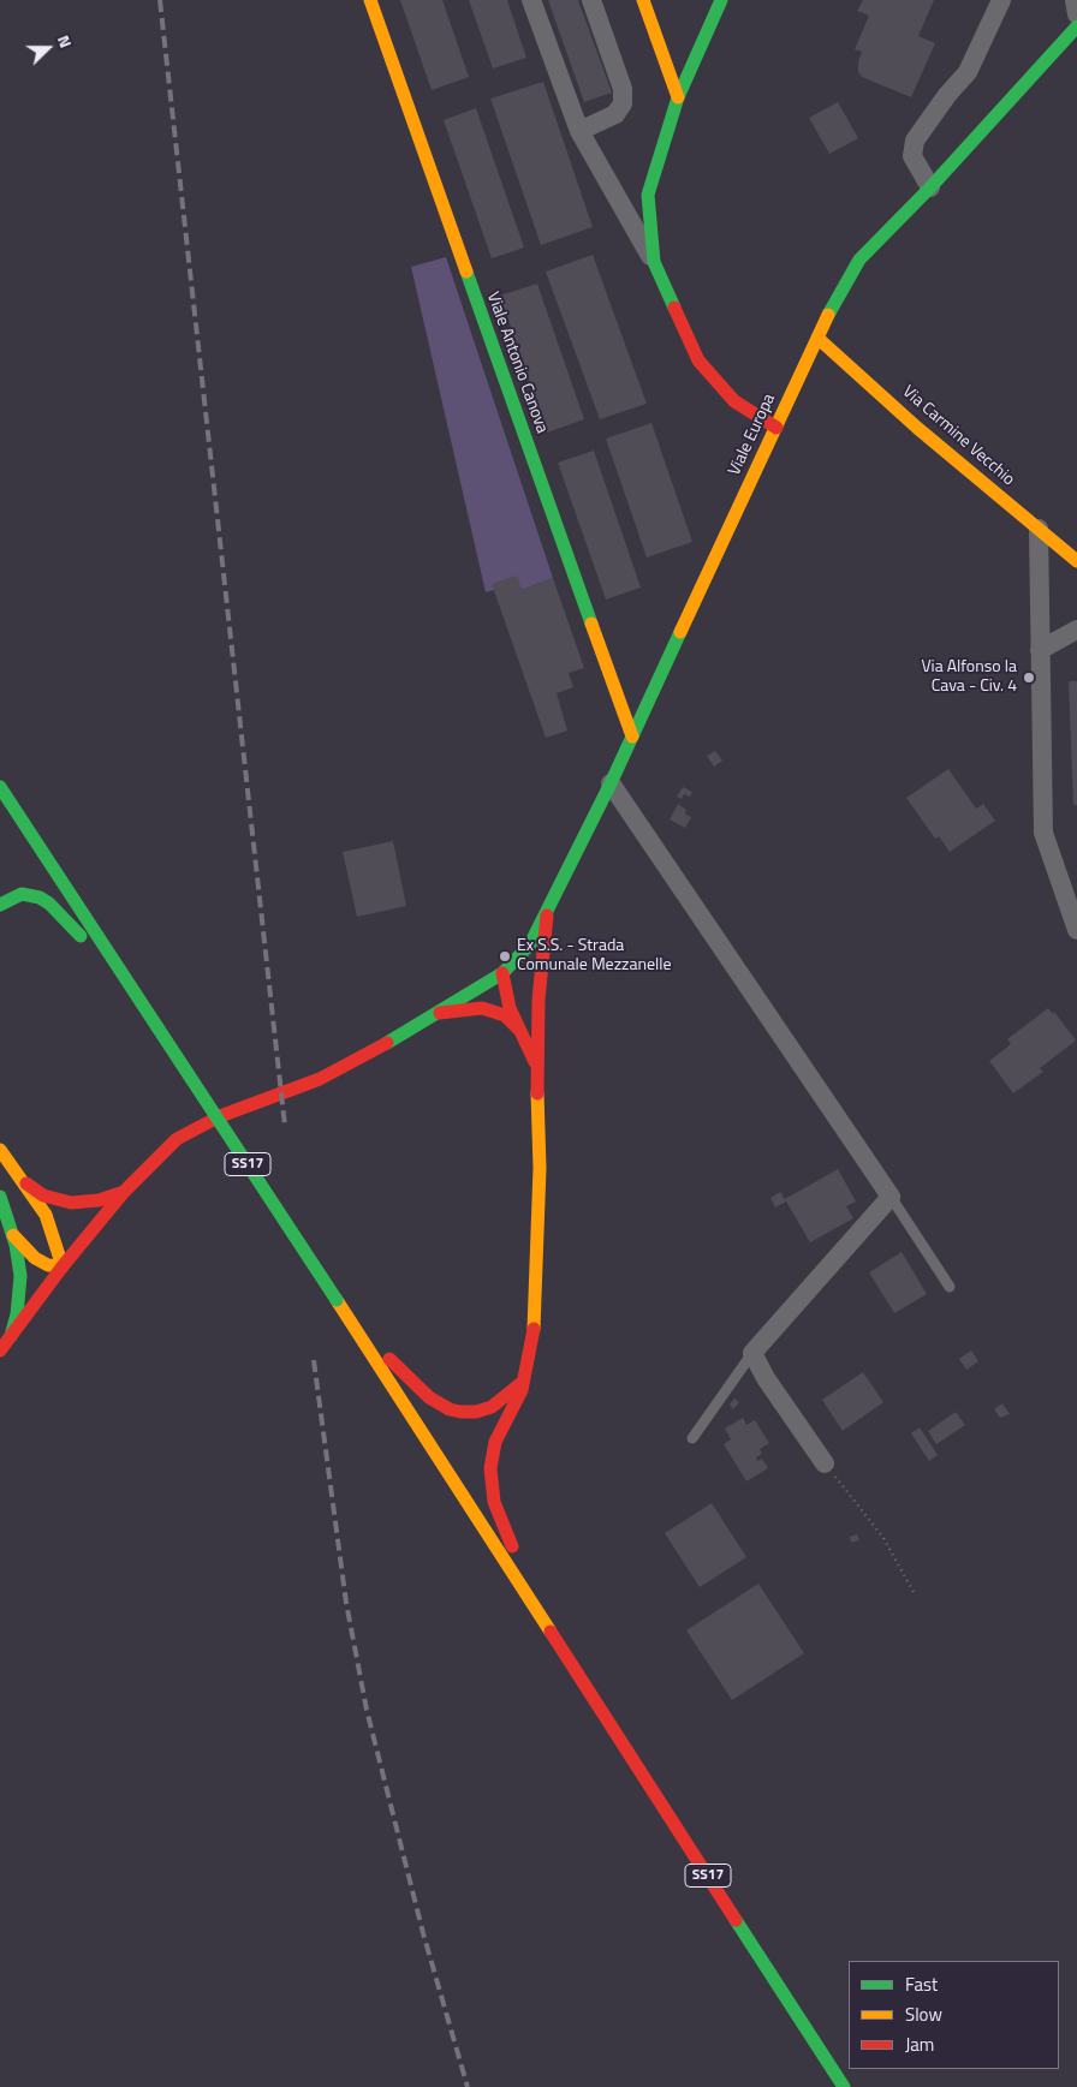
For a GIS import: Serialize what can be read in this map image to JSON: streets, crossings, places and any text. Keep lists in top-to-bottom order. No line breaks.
{"streets":{"street":["Viale Antonio Canova","Viale Europa","Via Carmine Vecchio","SS17"]},"crossings":[["Viale Antonio Canova","Viale Europa"],["Viale Europa","Via Carmine Vecchio"]],"places":["Via Alfonso la Cava - Civ. 4","Ex S.S. - Strada Comunale Mezzanelle"],"legend":["Fast","Slow","Jam"],"north":"right"}
